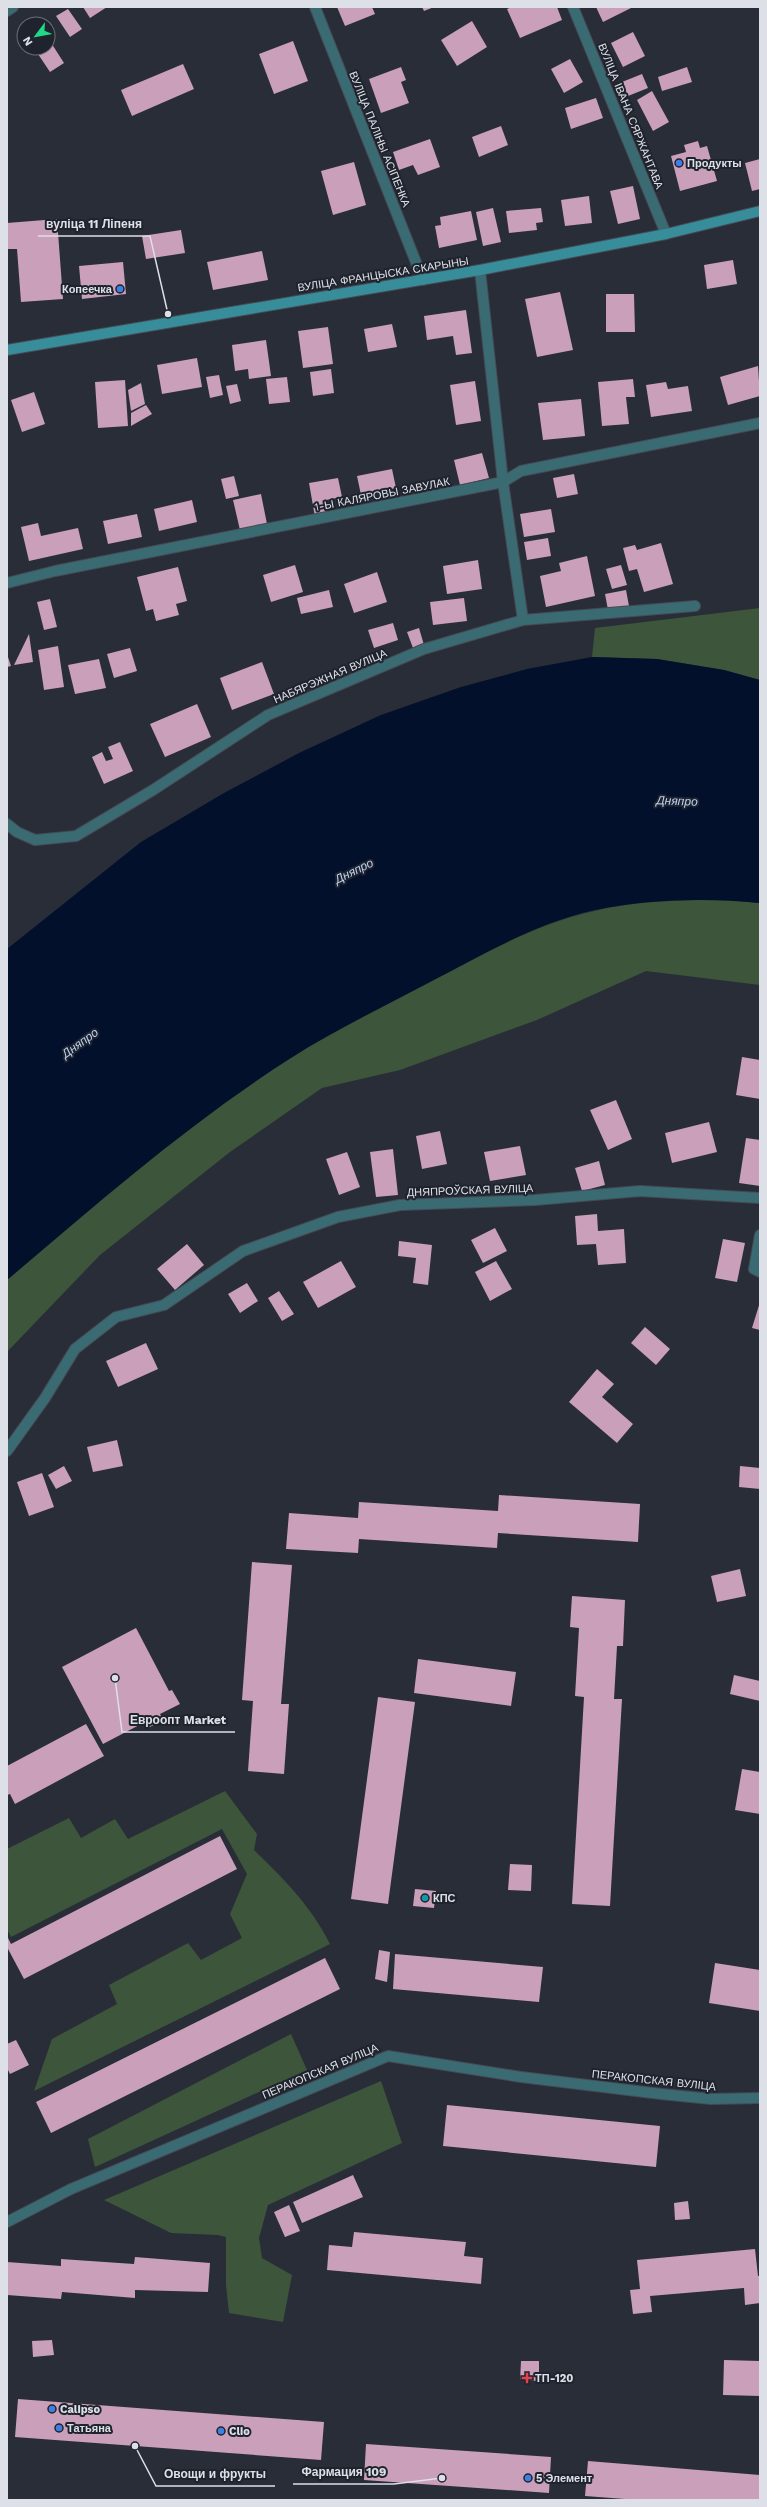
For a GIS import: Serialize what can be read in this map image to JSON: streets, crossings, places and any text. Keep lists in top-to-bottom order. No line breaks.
{"streets":{"main road":["ВУЛІЦА ФРАНЦЫСКА СКАРЫНЫ"],"street":["ВУЛІЦА ІВАНА СЯРЖАНТАВА","ВУЛІЦА ПАЛІНЫ АСІПЕНКА","1-Ы КАЛЯРОВЫ ЗАВУЛАК","НАБЯРЭЖНАЯ ВУЛІЦА","ДНЯПРОЎСКАЯ ВУЛІЦА","ПЕРАКОПСКАЯ ВУЛІЦА"]},"crossings":[["ВУЛІЦА ІВАНА СЯРЖАНТАВА","ВУЛІЦА ФРАНЦЫСКА СКАРЫНЫ"],["ВУЛІЦА ПАЛІНЫ АСІПЕНКА","ВУЛІЦА ФРАНЦЫСКА СКАРЫНЫ"]],"water":["Дняпро"],"places":{"other":["Продукты","Копеечка","вуліца 11 Ліпеня","Евроопт Market","КПС","Calipso","Татьяна","Clio","Овощи и фрукты","Фармация 109","5 Элемент"],"health":["ТП-120"]},"north":"bottom left"}
